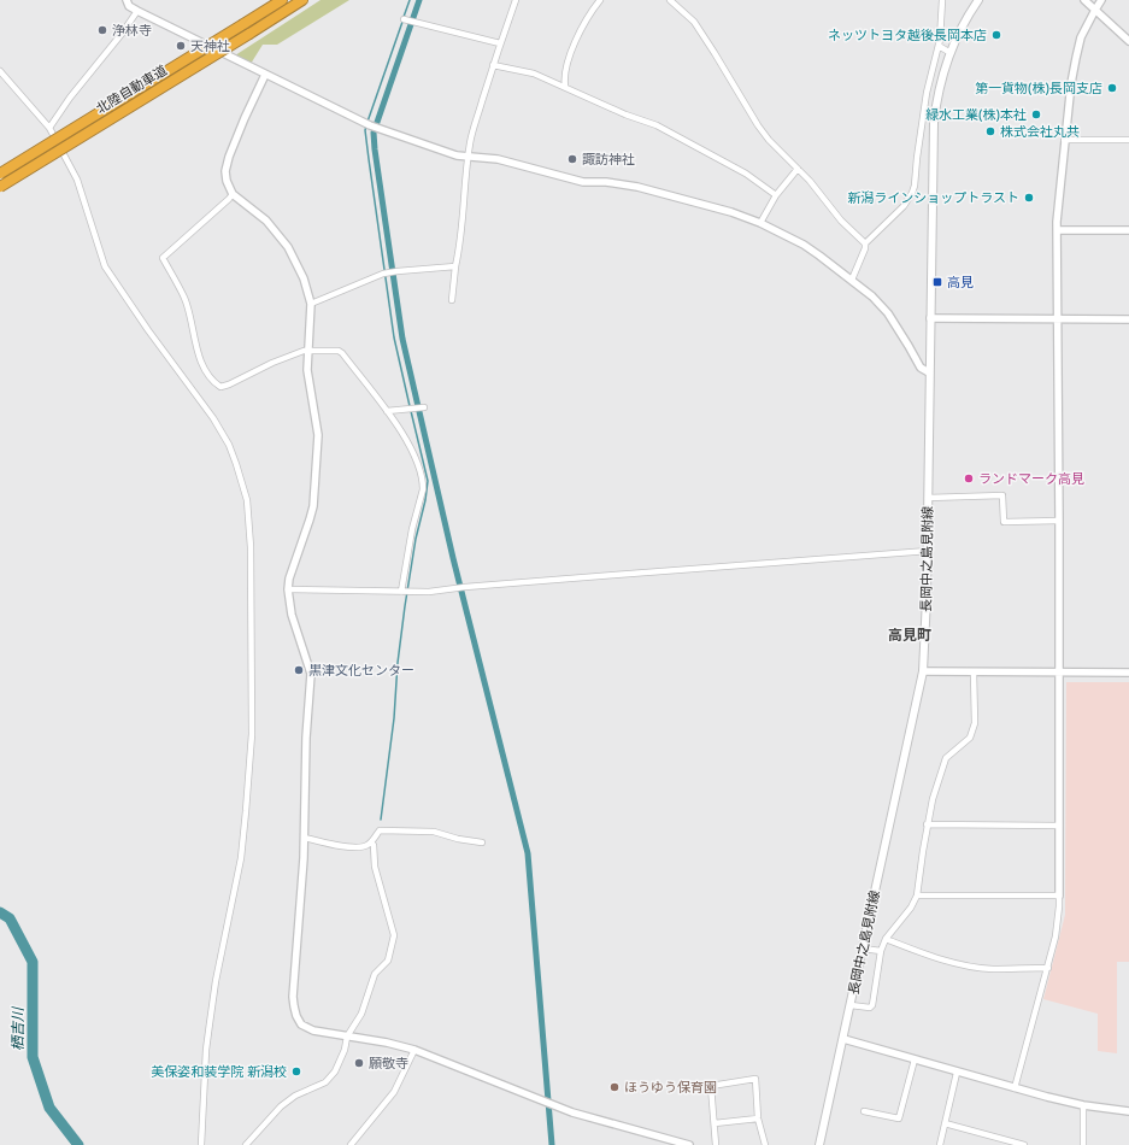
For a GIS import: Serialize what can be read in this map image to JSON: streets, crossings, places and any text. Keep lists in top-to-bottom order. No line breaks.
{"streets":{"highway":["北陸自動車道"],"main road":["長岡中之島見附線"]},"districts":["高見町"],"water":["栖吉川"],"places":{"other":["浄林寺","ネッツトヨタ越後長岡本店","天神社","第一貨物(株)長岡支店","緑水工業(株)本社","株式会社丸共","諏訪神社","新潟ラインショップトラスト","ランドマーク高見","黒津文化センター","願敬寺","美保姿和装学院 新潟校","ほうゆう保育園"],"transit":["高見"]}}
